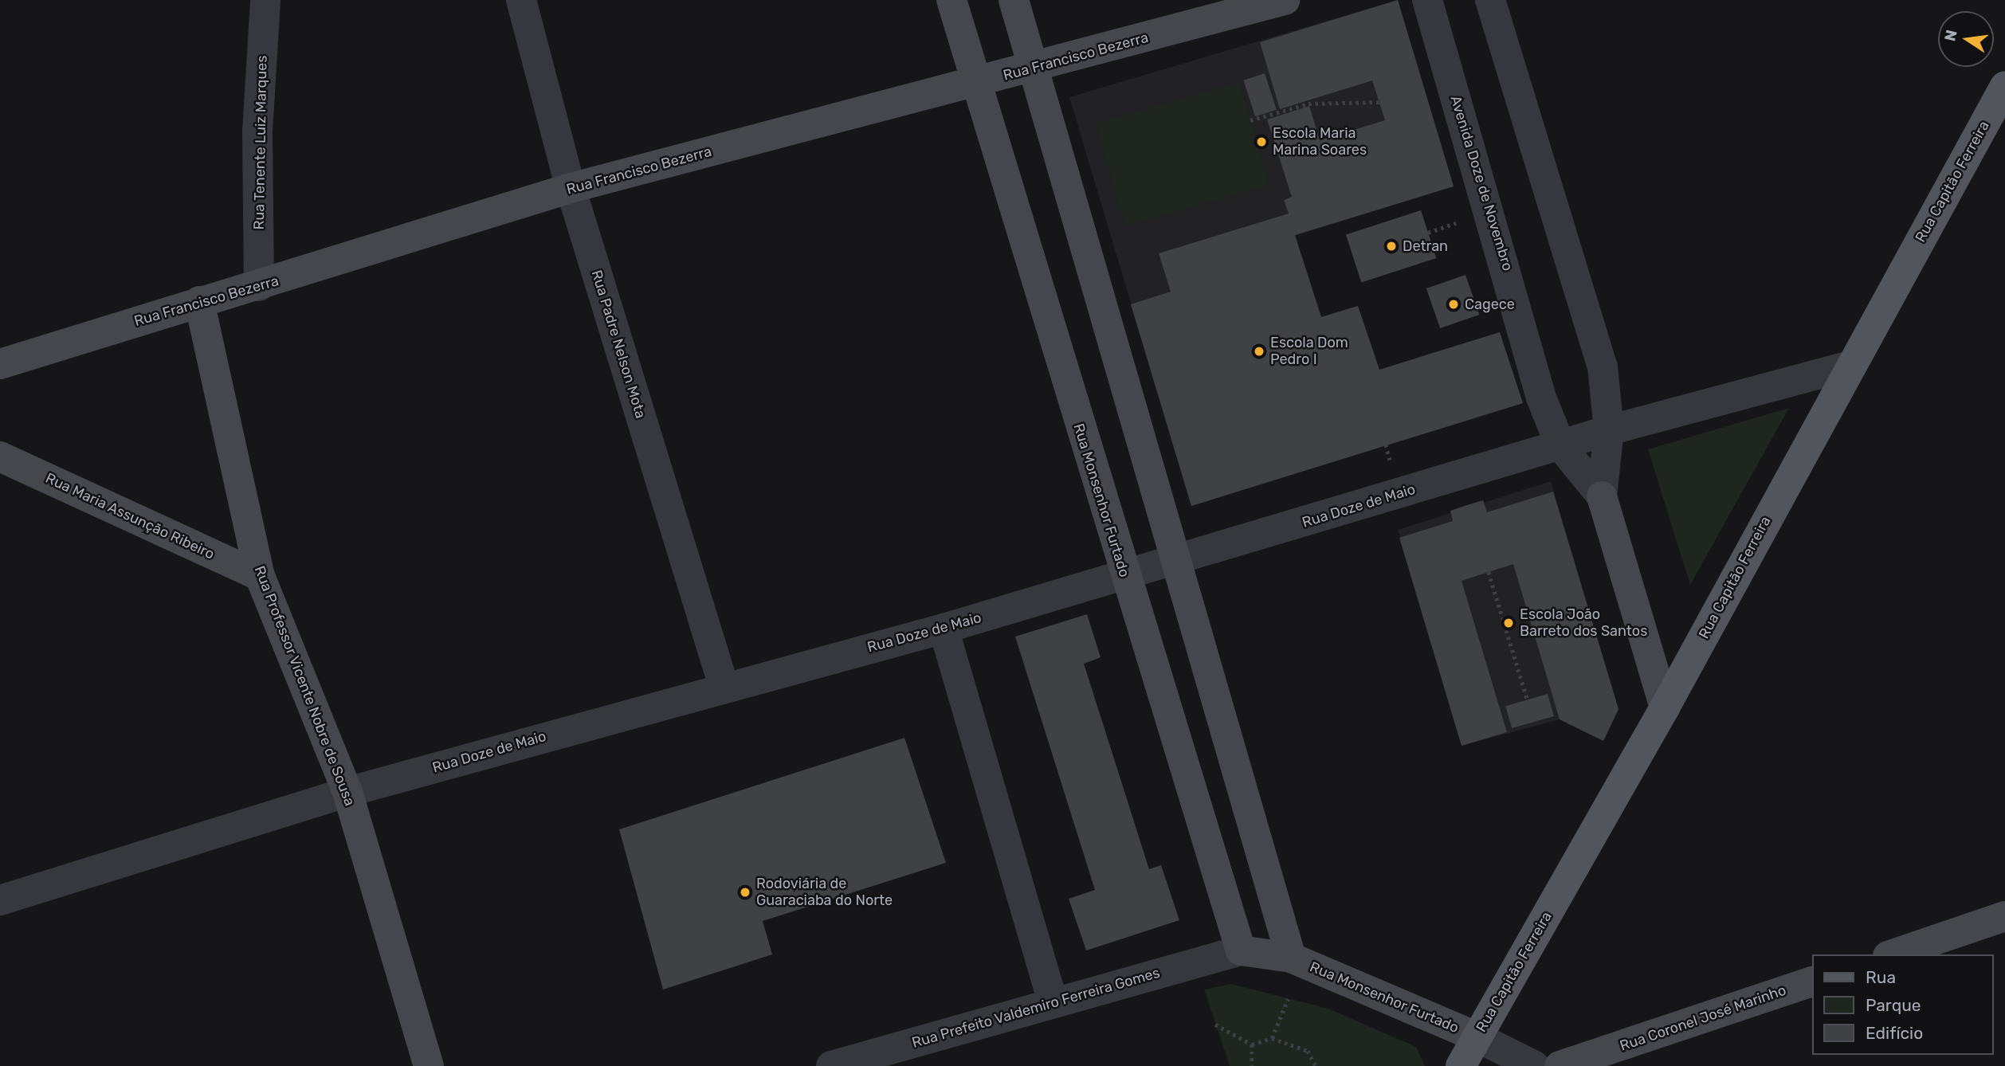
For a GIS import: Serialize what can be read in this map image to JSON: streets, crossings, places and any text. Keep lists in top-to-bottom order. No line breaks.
{"streets":{"main road":["Rua Capitão Ferreira"],"street":["Rua Francisco Bezerra","Rua Tenente Luiz Marques","Avenida Doze de Novembro","Rua Padre Nelson Mota","Rua Monsenhor Furtado","Rua Doze de Maio","Rua Maria Assunção Ribeiro","Rua Professor Vicente Nobre de Sousa","Rua Prefeito Valdemiro Ferreira Gomes","Rua Coronel José Marinho"]},"crossings":[["Rua Francisco Bezerra","Rua Tenente Luiz Marques"],["Rua Francisco Bezerra","Rua Padre Nelson Mota"],["Rua Francisco Bezerra","Rua Monsenhor Furtado"],["Rua Francisco Bezerra","Rua Professor Vicente Nobre de Sousa"],["Rua Capitão Ferreira","Avenida Doze de Novembro"],["Rua Capitão Ferreira","Rua Monsenhor Furtado"],["Rua Capitão Ferreira","Rua Doze de Maio"],["Avenida Doze de Novembro","Rua Doze de Maio"],["Rua Padre Nelson Mota","Rua Doze de Maio"],["Rua Monsenhor Furtado","Rua Doze de Maio"],["Rua Monsenhor Furtado","Rua Prefeito Valdemiro Ferreira Gomes"],["Rua Doze de Maio","Rua Professor Vicente Nobre de Sousa"],["Rua Maria Assunção Ribeiro","Rua Professor Vicente Nobre de Sousa"]],"places":["Escola Maria Marina Soares","Detran","Cagece","Escola Dom Pedro I","Escola João Barreto dos Santos","Rodoviária de Guaraciaba do Norte"],"legend":["Rua","Parque","Edifício"],"north":"left"}
